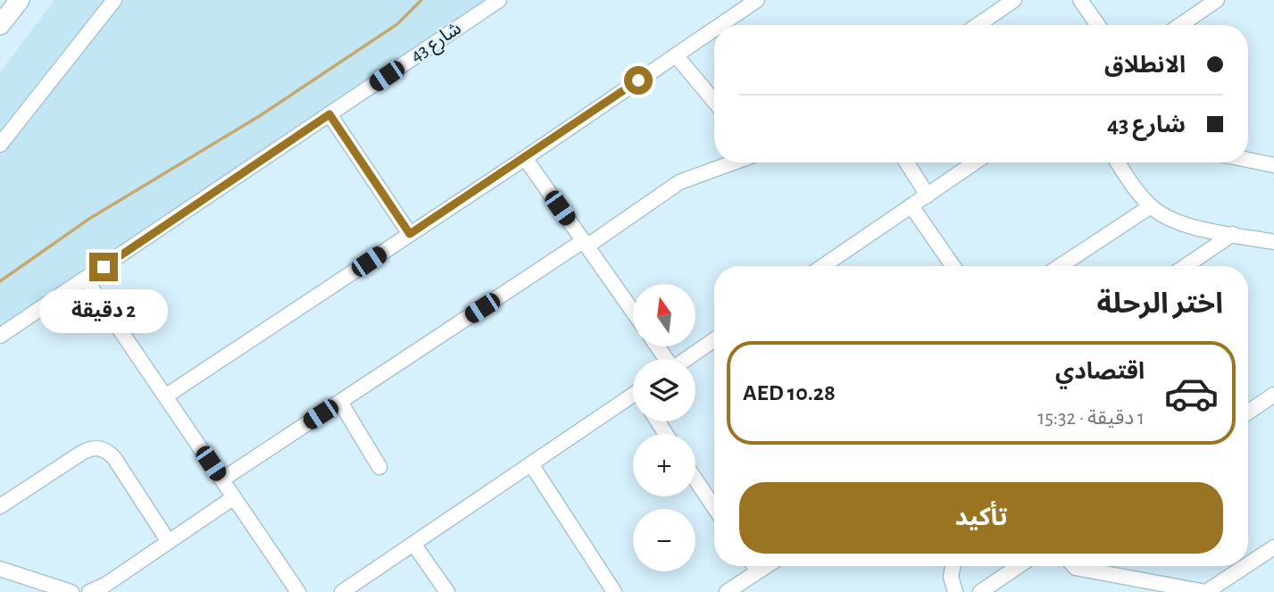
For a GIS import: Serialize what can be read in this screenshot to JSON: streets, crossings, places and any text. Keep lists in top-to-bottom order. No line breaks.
{"streets":{"street":["شارع 43"]},"north":"top","page":{"banner":["الانطلاق","شارع 43"],"heading":"اختر الرحلة","map_buttons":["+","−"],"bubble":"2 دقيقة","list":[{"name":"اقتصادي","note":"1 دقيقة · 15:32","value":"AED 10.28"}],"buttons":"تأكيد"}}
